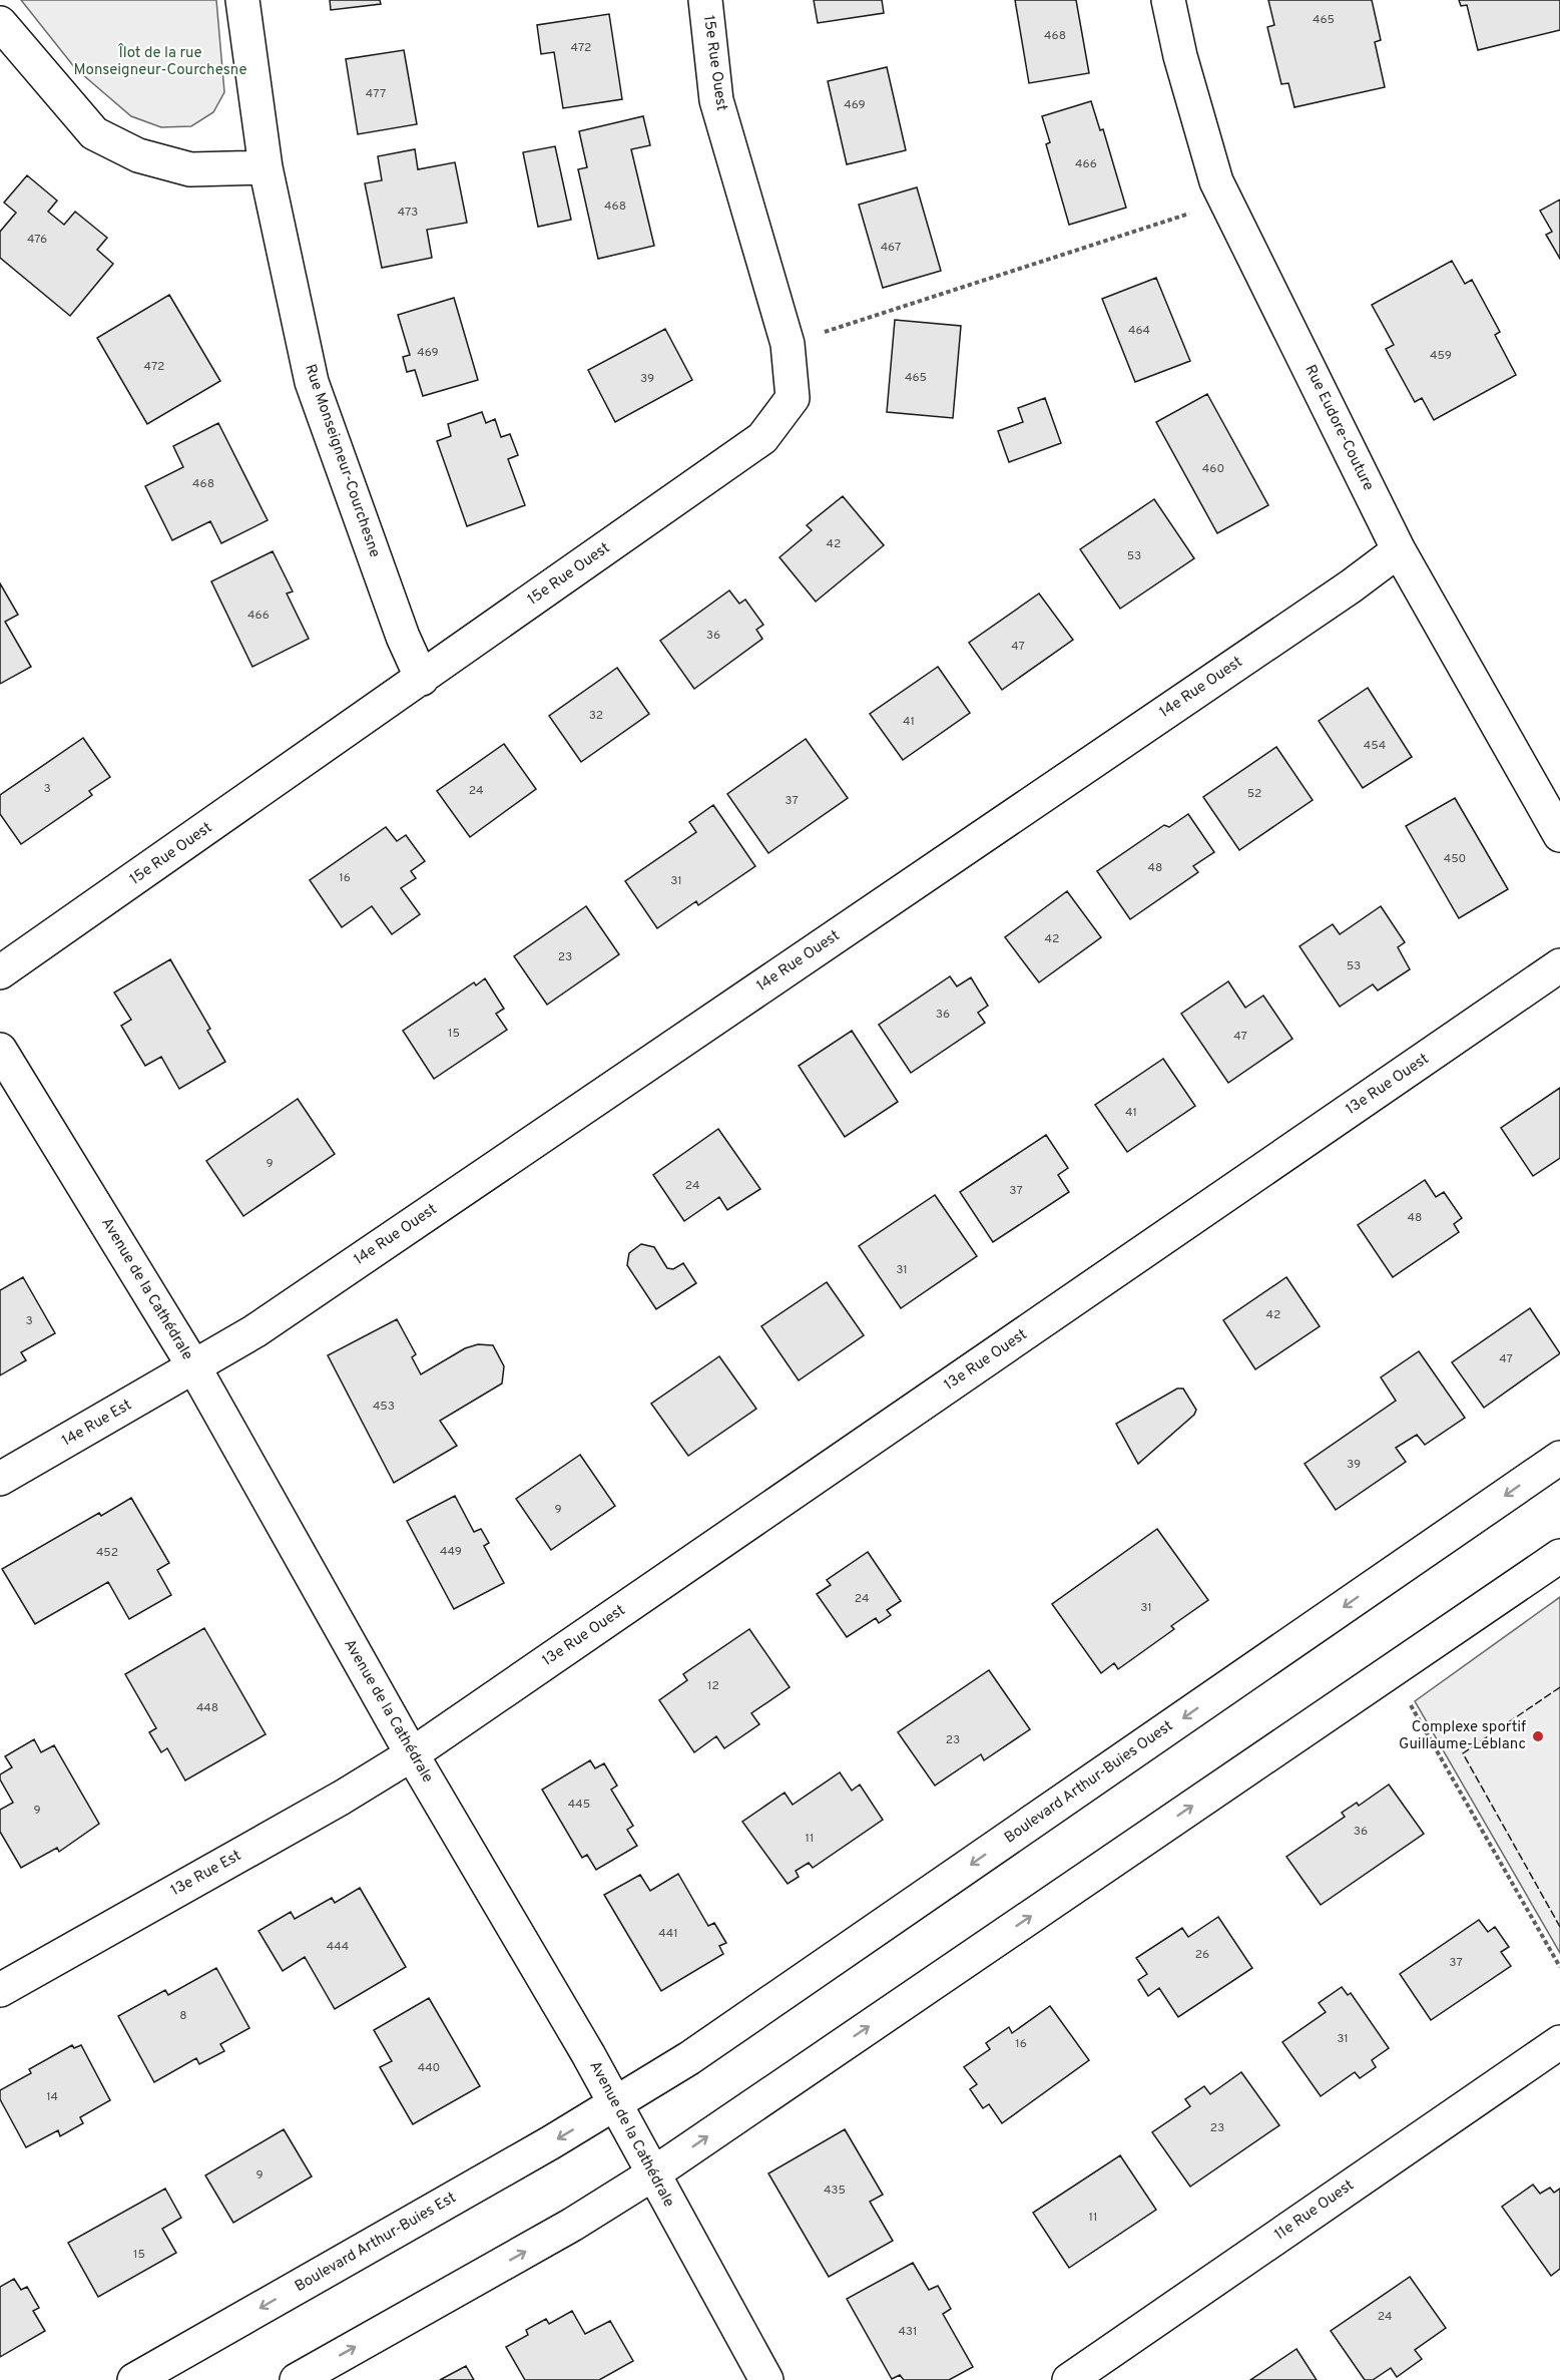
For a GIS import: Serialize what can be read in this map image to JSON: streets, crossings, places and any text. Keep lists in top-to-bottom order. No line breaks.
{"streets":{"street":["15e Rue Ouest","Rue Eudore-Couture","Rue Monseigneur-Courchesne","14e Rue Ouest","13e Rue Ouest","Avenue de la Cathédrale","14e Rue Est","Boulevard Arthur-Buies Ouest","13e Rue Est","11e Rue Ouest","Boulevard Arthur-Buies Est"]},"crossings":[["15e Rue Ouest","Rue Monseigneur-Courchesne"],["Rue Eudore-Couture","14e Rue Ouest"],["14e Rue Ouest","Avenue de la Cathédrale"],["14e Rue Ouest","14e Rue Est"],["13e Rue Ouest","Avenue de la Cathédrale"],["13e Rue Ouest","13e Rue Est"],["Avenue de la Cathédrale","14e Rue Est"],["Avenue de la Cathédrale","Boulevard Arthur-Buies Ouest"],["Avenue de la Cathédrale","13e Rue Est"],["Avenue de la Cathédrale","Boulevard Arthur-Buies Est"],["Boulevard Arthur-Buies Ouest","Boulevard Arthur-Buies Est"]],"parks":["Îlot de la rue Monseigneur-Courchesne"],"places":["Complexe sportif Guillaume-Leblanc"],"house_numbers":["465","468","472","477","469","466","468","473","476","467","464","469","459","472","465","39","460","468","42","53","466","36","47","32","41","454","3","24","52","37","450","48","16","31","42","23","53","36","15","47","41","9","24","37","48","31","42","3","47","453","39","9","449","452","24","31","12","448","23","445","9","36","11","441","444","26","37","8","31","16","440","14","23","9","435","11","15","24","431"]}
